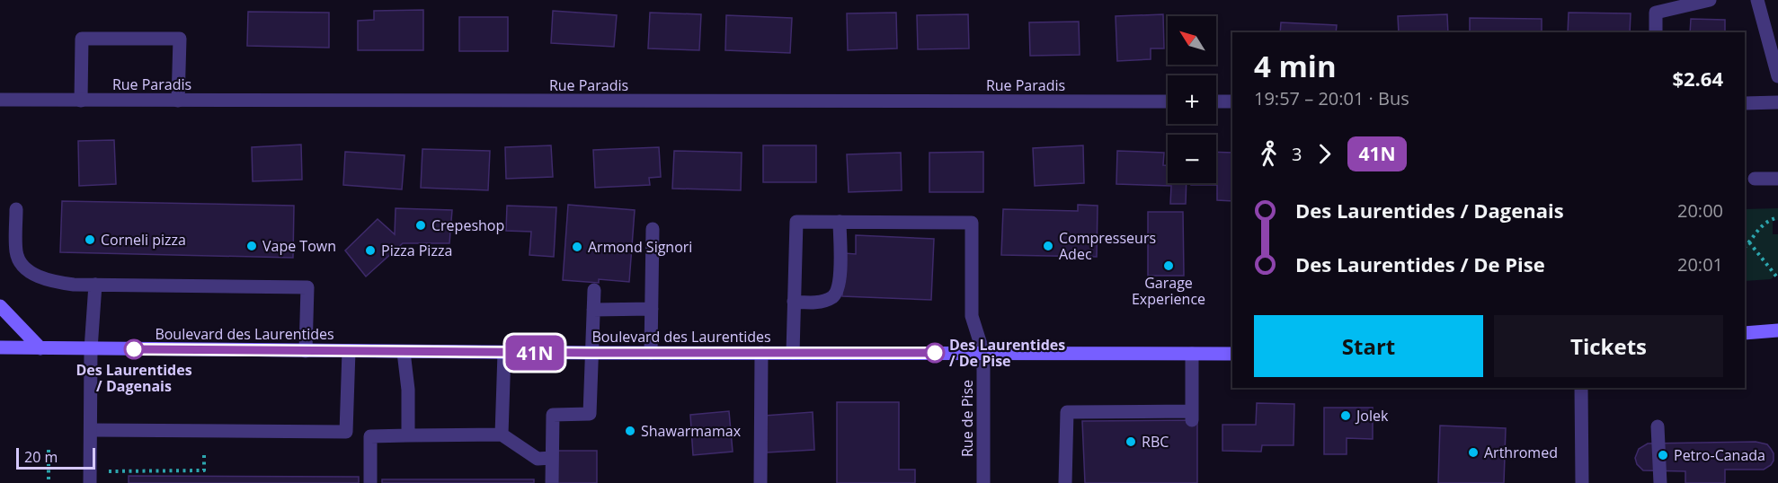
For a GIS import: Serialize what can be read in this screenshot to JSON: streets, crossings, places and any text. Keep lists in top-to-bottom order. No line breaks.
{"streets":{"main road":["Boulevard des Laurentides"],"street":["Rue Paradis","Rue de Pise"]},"crossings":[["Boulevard des Laurentides","Rue de Pise"]],"places":["Crepeshop","Corneli pizza","Vape Town","Compresseurs Adec","Armond Signori","Pizza Pizza","Garage Experience","Des Laurentides / Dagenais","Des Laurentides / De Pise","Jolek","Shawarmamax","RBC","Arthromed","Petro-Canada"],"lines":["bus line 41N"],"scale_bar":"20 m","north":"top left","page":{"on_map":"41N","map_buttons":["+","−"],"heading":["4 min","19:57 – 20:01 · Bus","$2.64"],"legs":["3","41N"],"list":[{"name":"Des Laurentides / Dagenais","value":"20:00"},{"name":"Des Laurentides / De Pise","value":"20:01"}],"buttons":["Start","Tickets"],"scale":"20 m"}}
